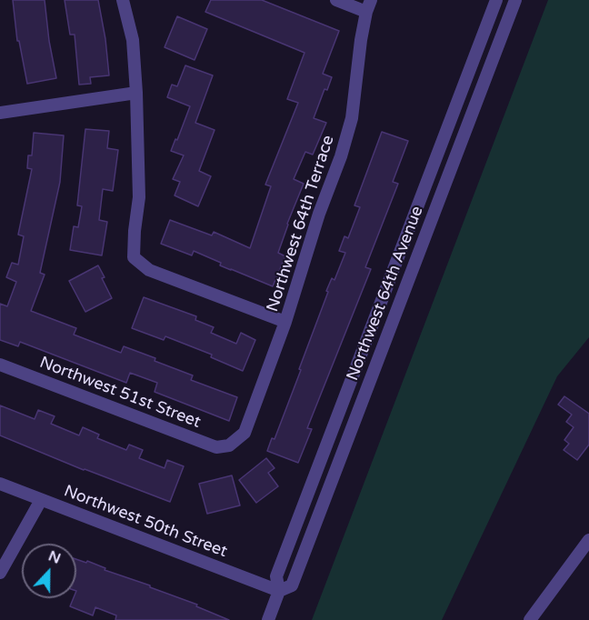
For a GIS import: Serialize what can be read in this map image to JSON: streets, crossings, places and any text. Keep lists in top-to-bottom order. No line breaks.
{"streets":{"street":["Northwest 64th Terrace","Northwest 64th Avenue","Northwest 51st Street","Northwest 50th Street"]},"crossings":[["Northwest 64th Terrace","Northwest 51st Street"],["Northwest 64th Avenue","Northwest 50th Street"]],"north":"top"}
